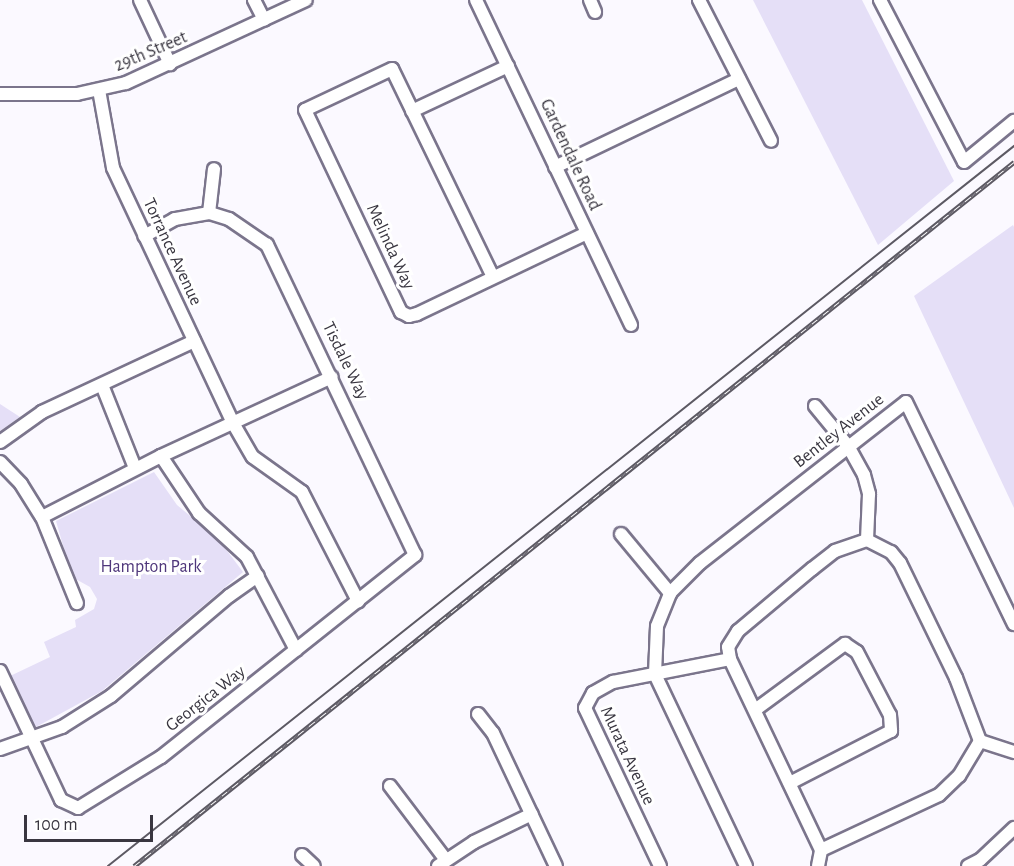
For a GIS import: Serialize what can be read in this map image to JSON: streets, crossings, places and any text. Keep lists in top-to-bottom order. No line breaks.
{"streets":{"street":["29th Street","Gardendale Road","Melinda Way","Torrance Avenue","Tisdale Way","Bentley Avenue","Georgica Way","Murata Avenue"]},"crossings":[["29th Street","Torrance Avenue"],["Gardendale Road","Melinda Way"],["Torrance Avenue","Georgica Way"],["Tisdale Way","Georgica Way"],["Bentley Avenue","Murata Avenue"]],"parks":["Hampton Park"],"scale_bar":"100 m"}
